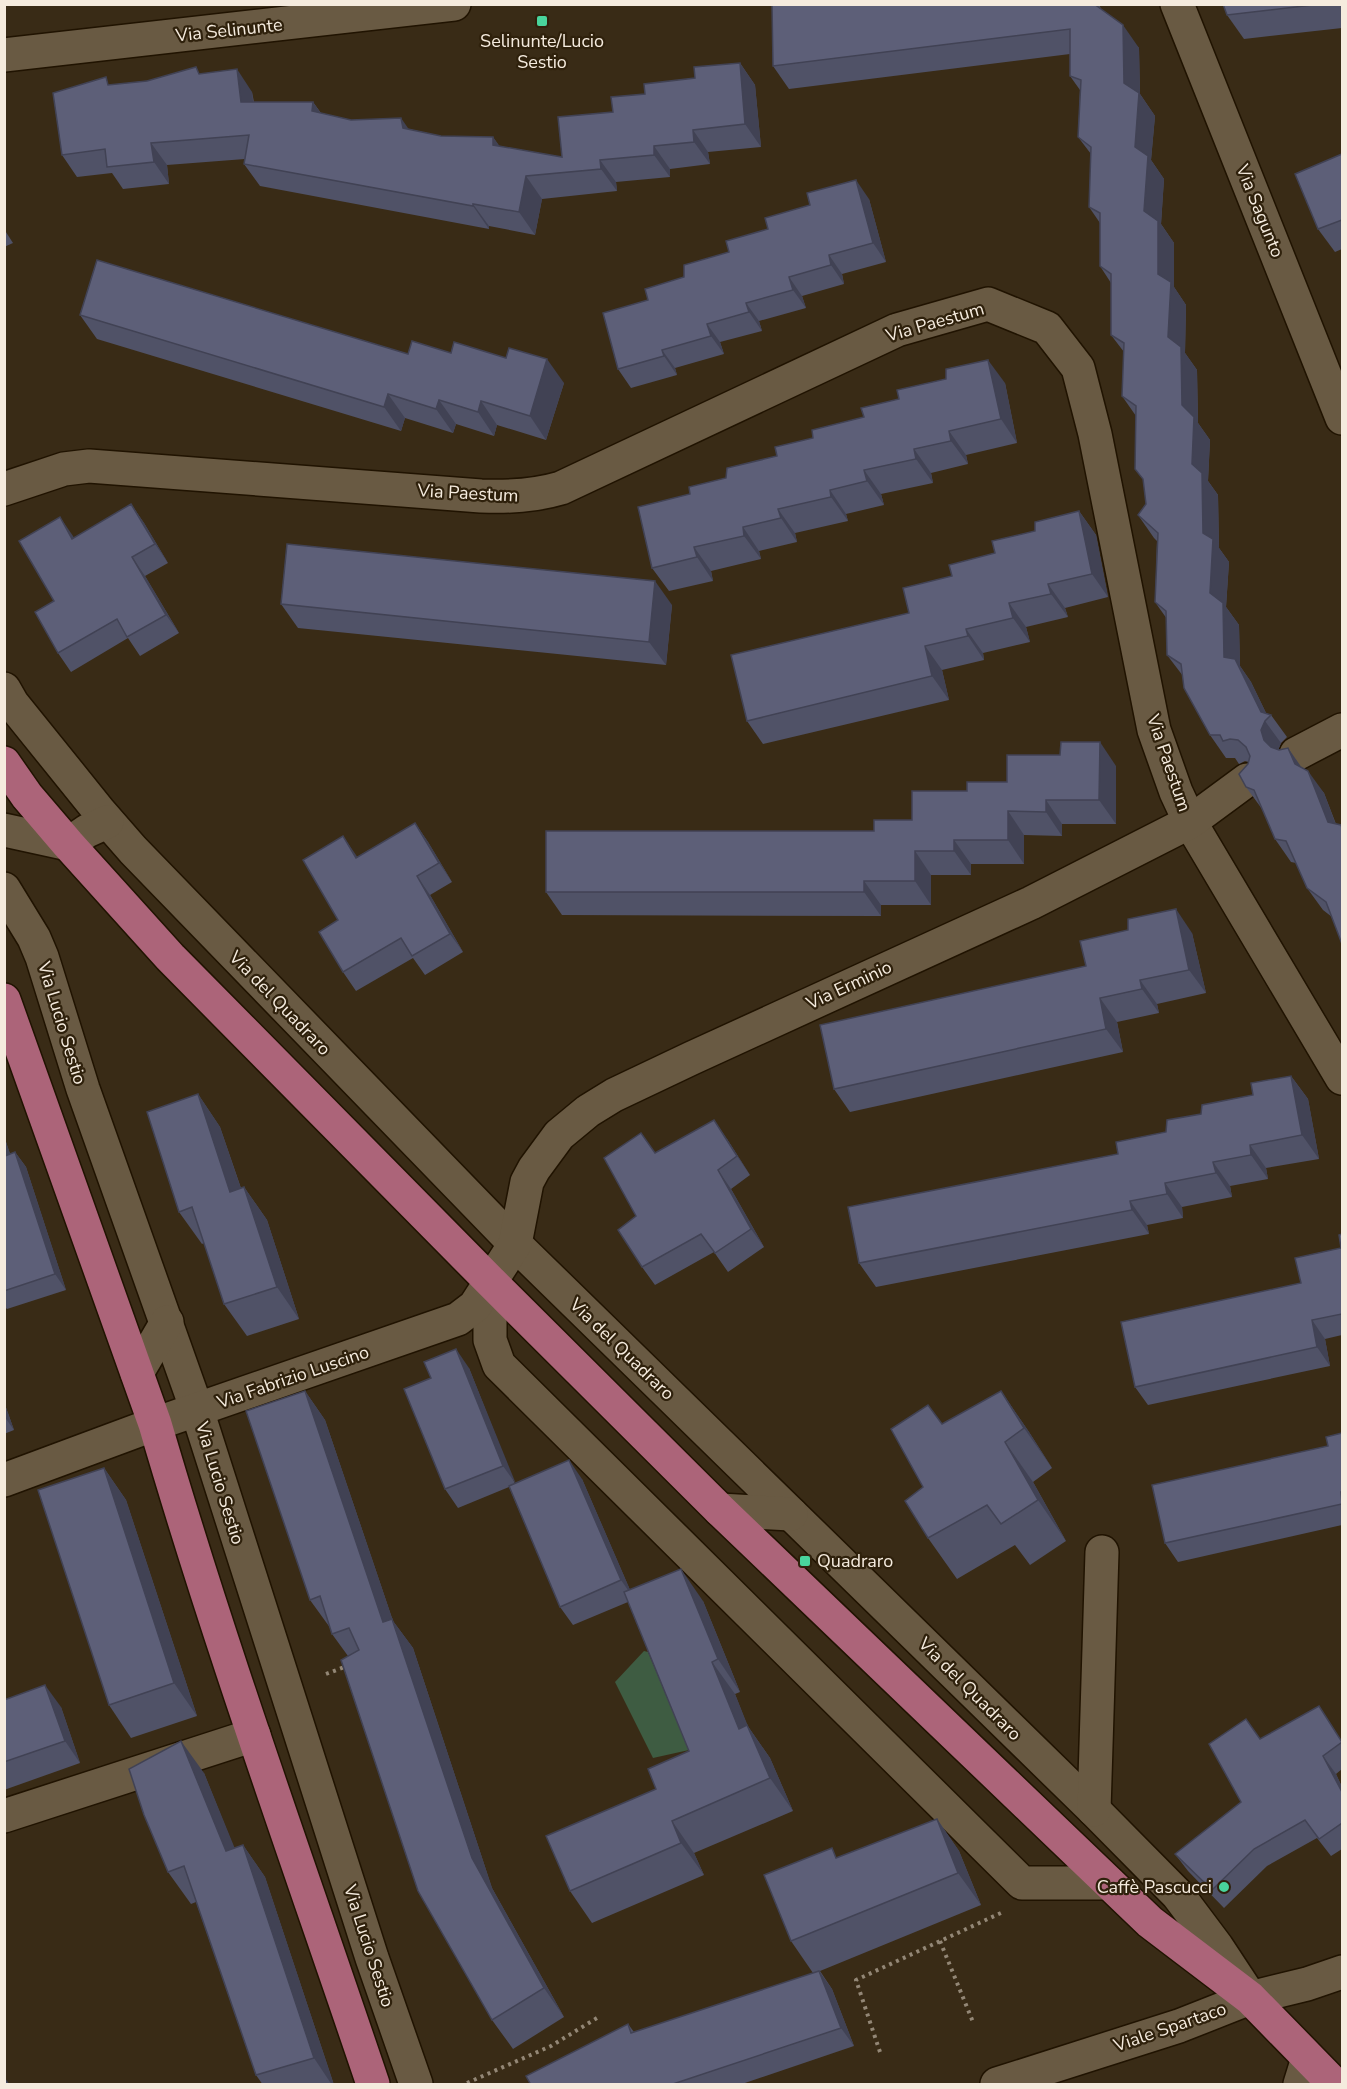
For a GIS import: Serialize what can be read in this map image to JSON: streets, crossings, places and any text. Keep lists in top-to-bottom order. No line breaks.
{"streets":{"main road":["Via del Quadraro"],"street":["Via Selinunte","Via Sagunto","Via Paestum","Via Erminio","Via Lucio Sestio","Via Fabrizio Luscino","Viale Spartaco"]},"crossings":[["Via Paestum","Via Erminio"],["Via Erminio","Via del Quadraro"],["Via Erminio","Via Fabrizio Luscino"],["Via del Quadraro","Via Fabrizio Luscino"],["Via del Quadraro","Viale Spartaco"],["Via Lucio Sestio","Via Fabrizio Luscino"]],"places":{"transit":["Selinunte/Lucio Sestio","Quadraro"],"other":["Caffè Pascucci"]}}
